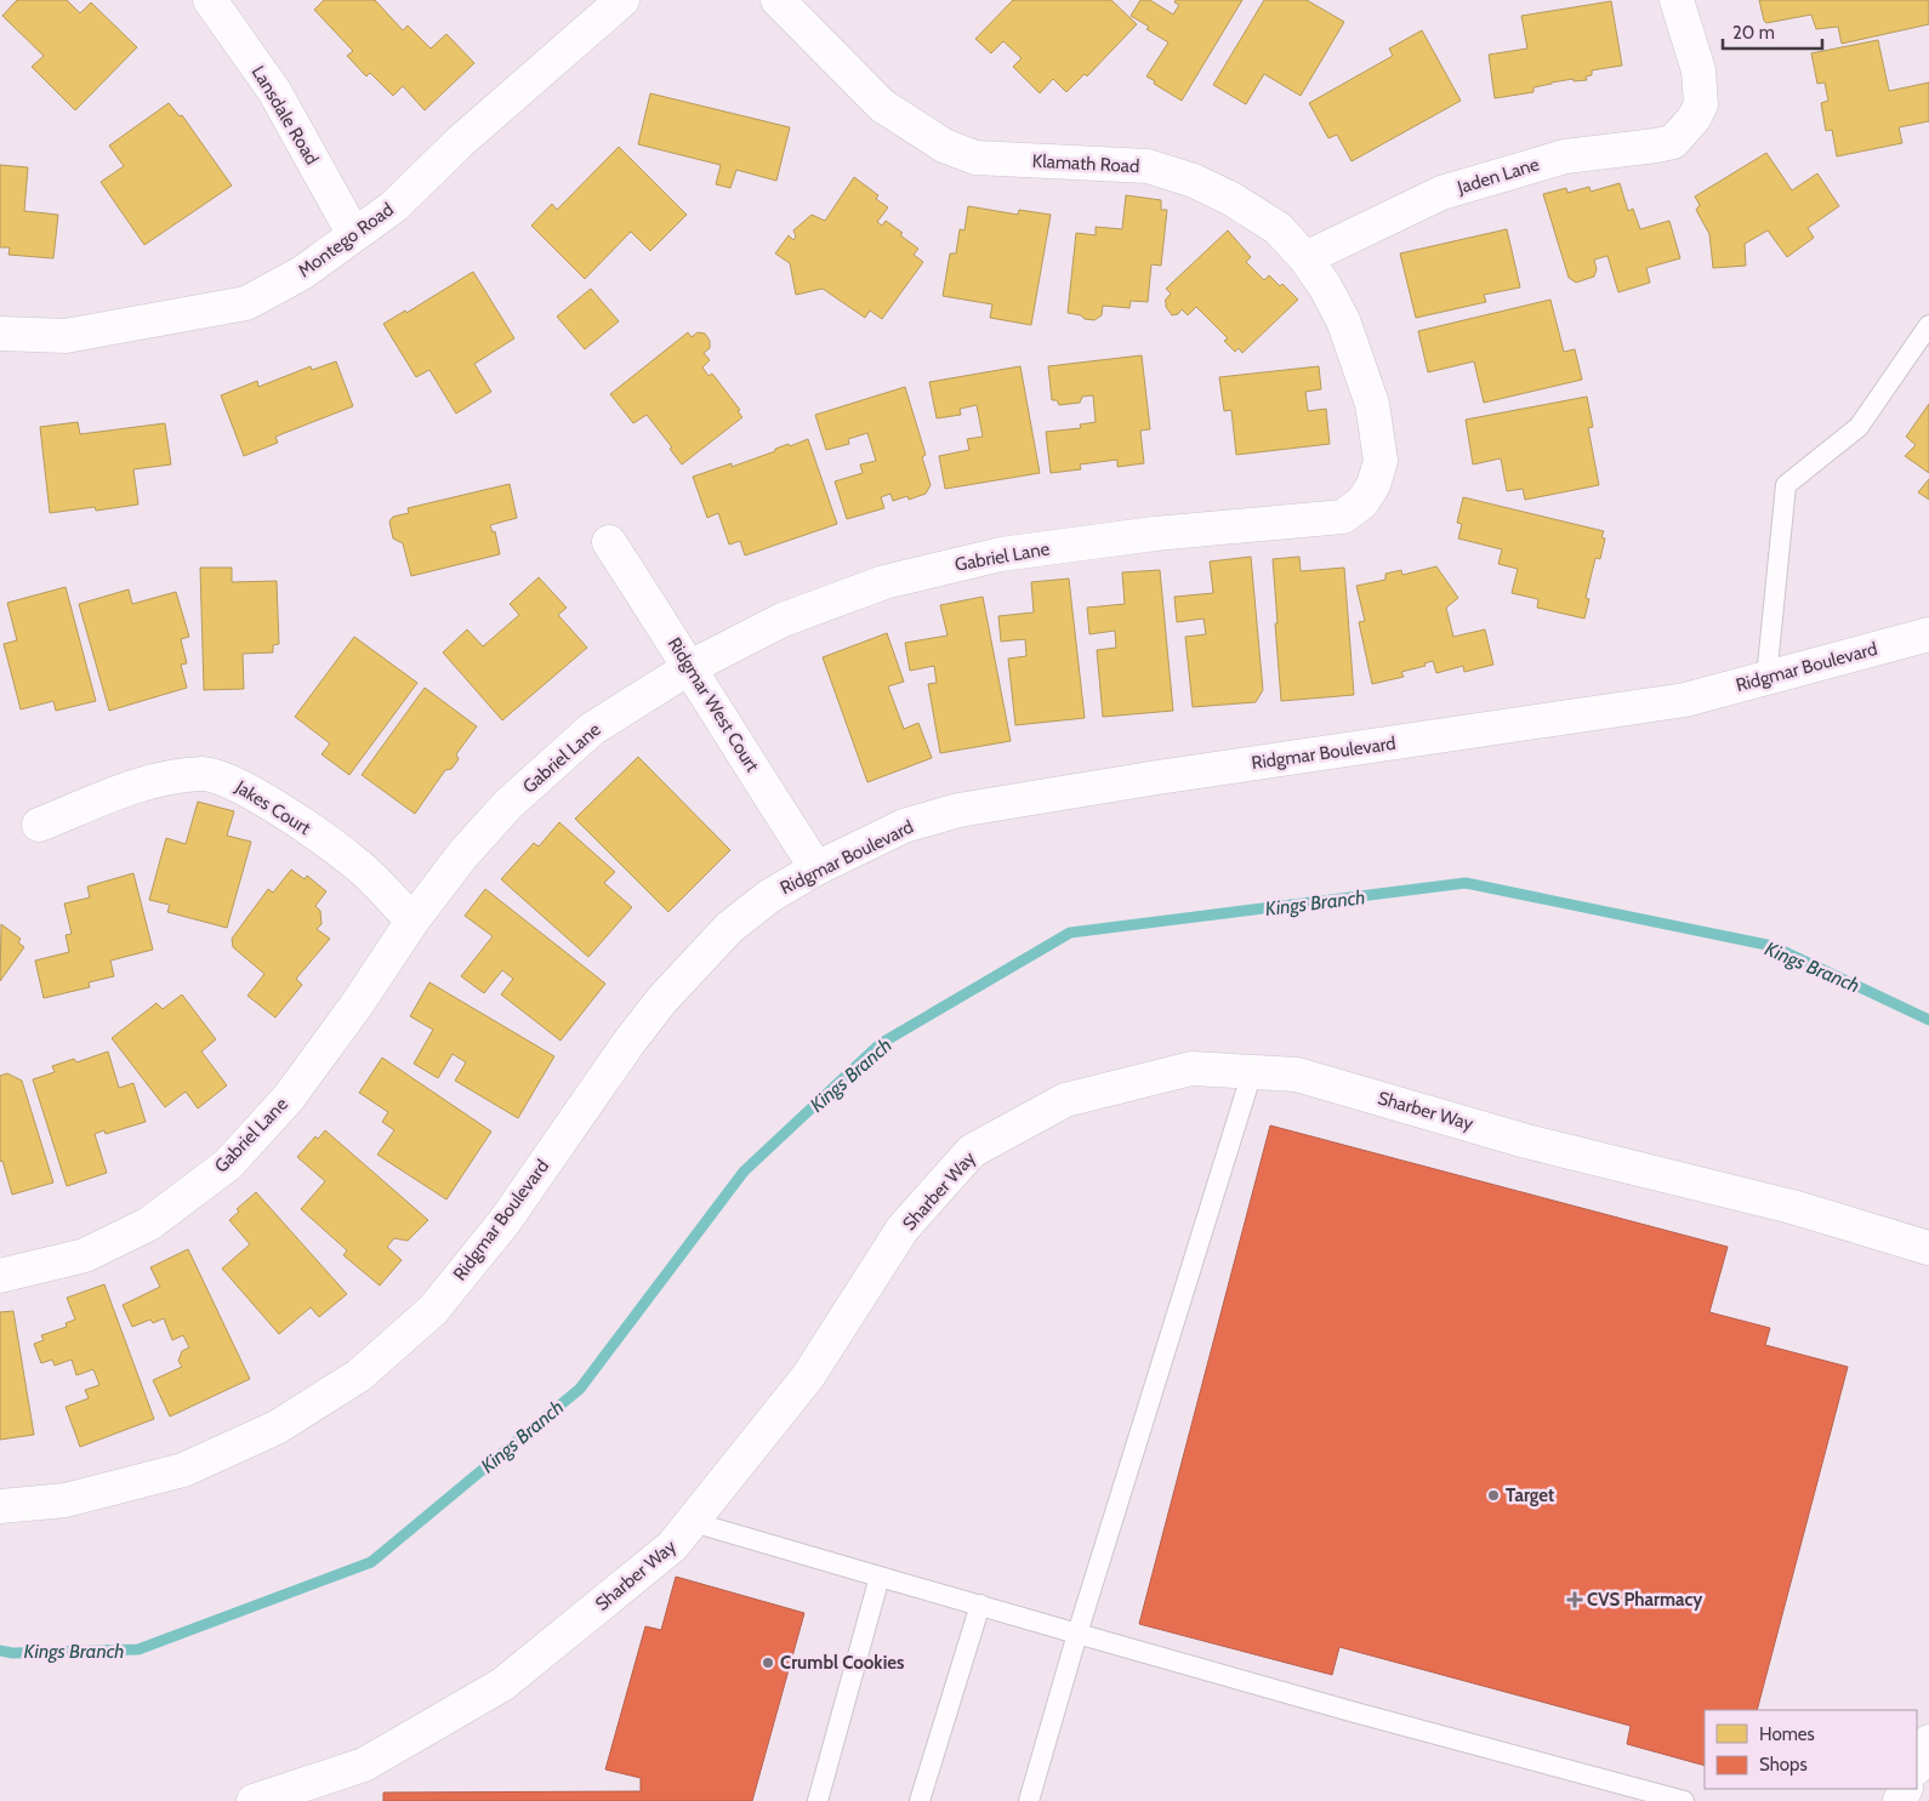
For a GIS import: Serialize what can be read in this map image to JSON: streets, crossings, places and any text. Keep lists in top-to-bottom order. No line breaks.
{"streets":{"street":["Lansdale Road","Klamath Road","Jaden Lane","Montego Road","Gabriel Lane","Ridgmar Boulevard","Ridgmar West Court","Jakes Court","Sharber Way"]},"crossings":[["Lansdale Road","Montego Road"],["Klamath Road","Jaden Lane"],["Klamath Road","Gabriel Lane"],["Gabriel Lane","Ridgmar West Court"],["Gabriel Lane","Jakes Court"],["Ridgmar Boulevard","Ridgmar West Court"]],"water":["Kings Branch"],"places":{"other":["Target","Crumbl Cookies"],"health":["CVS Pharmacy"]},"legend":["Homes","Shops"],"scale_bar":"20 m"}
